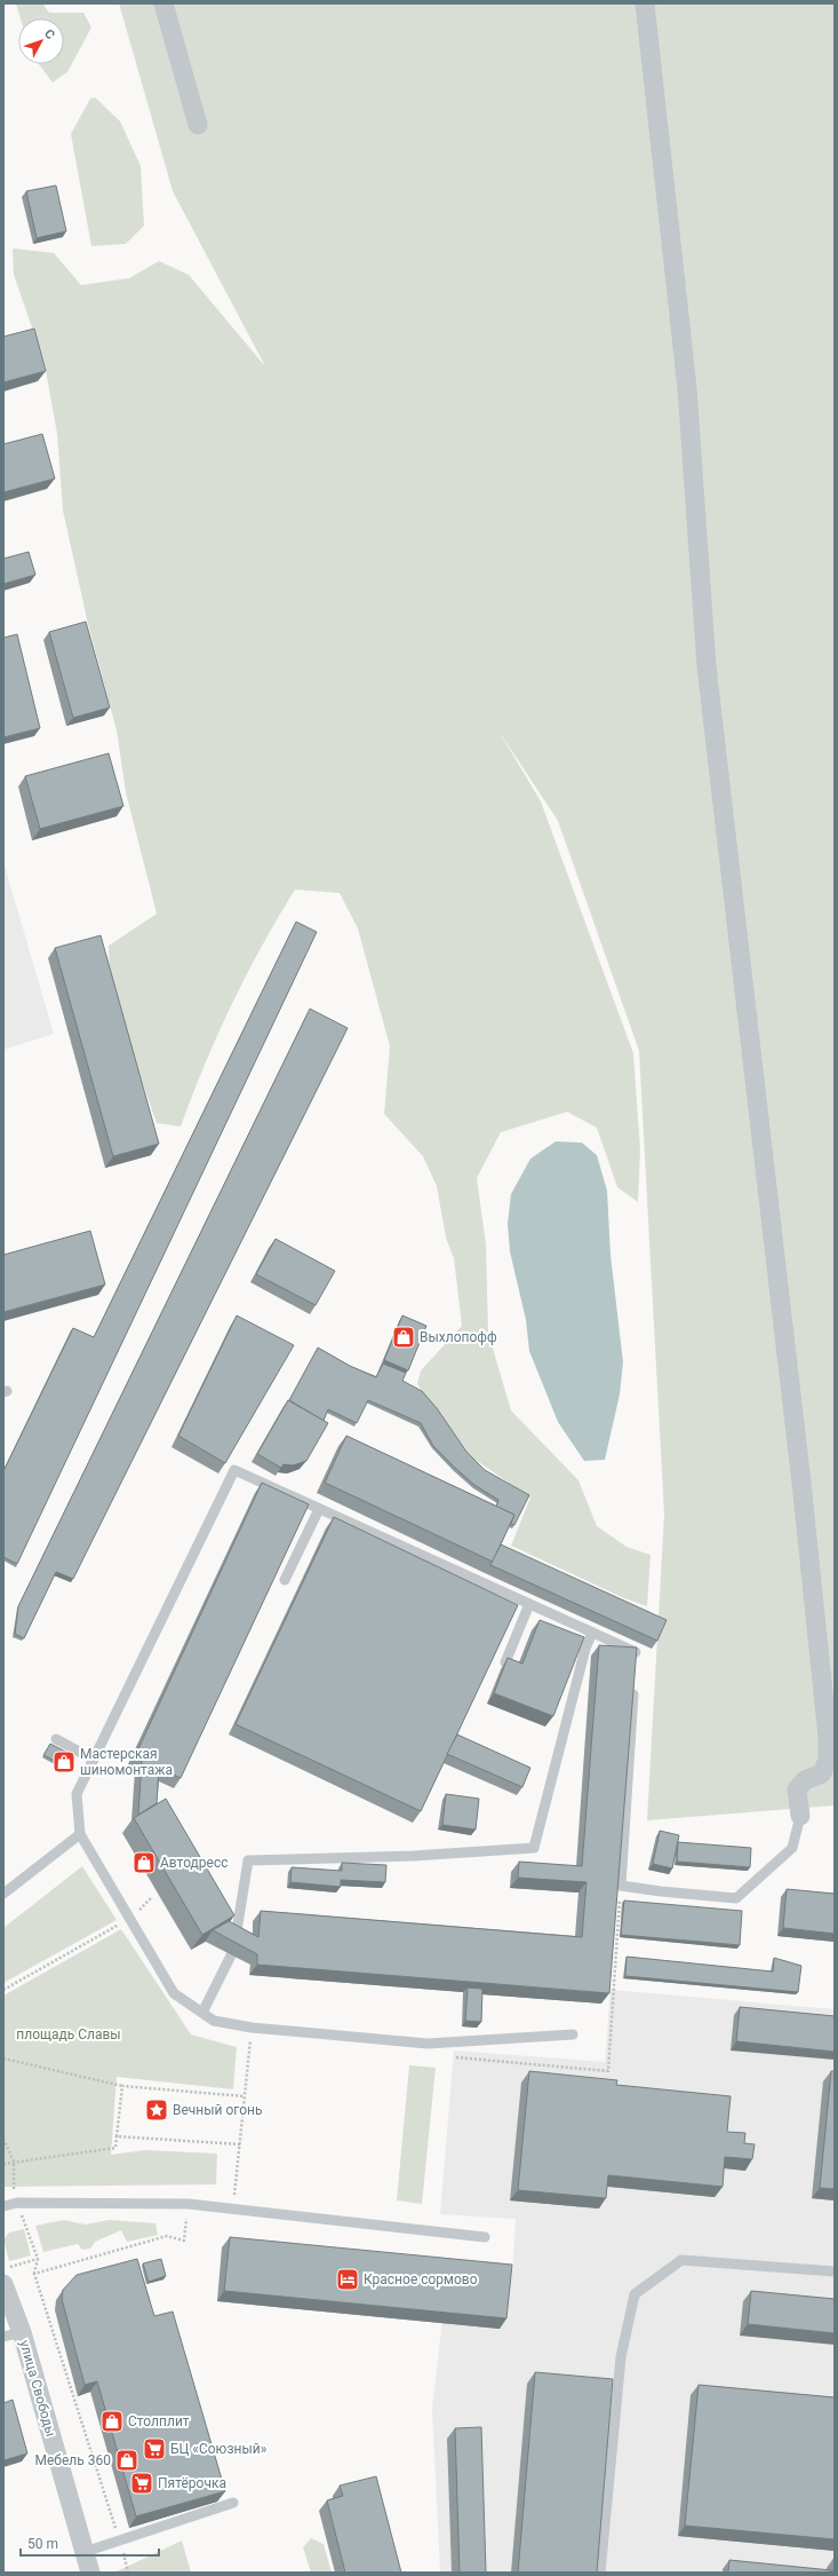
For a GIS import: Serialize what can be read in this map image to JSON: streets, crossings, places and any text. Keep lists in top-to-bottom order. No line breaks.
{"streets":{"street":["улица Свободы"]},"parks":["площадь Славы"],"places":{"shop":["Выхлопофф","Мастерская шиномонтажа","Автодресс","Столплит","Мебель 360"],"place":["Вечный огонь"],"hotel":["Красное сормово"],"supermarket":["БЦ «Союзный»","Пятёрочка"]},"scale_bar":"50 m","north":"top right"}
